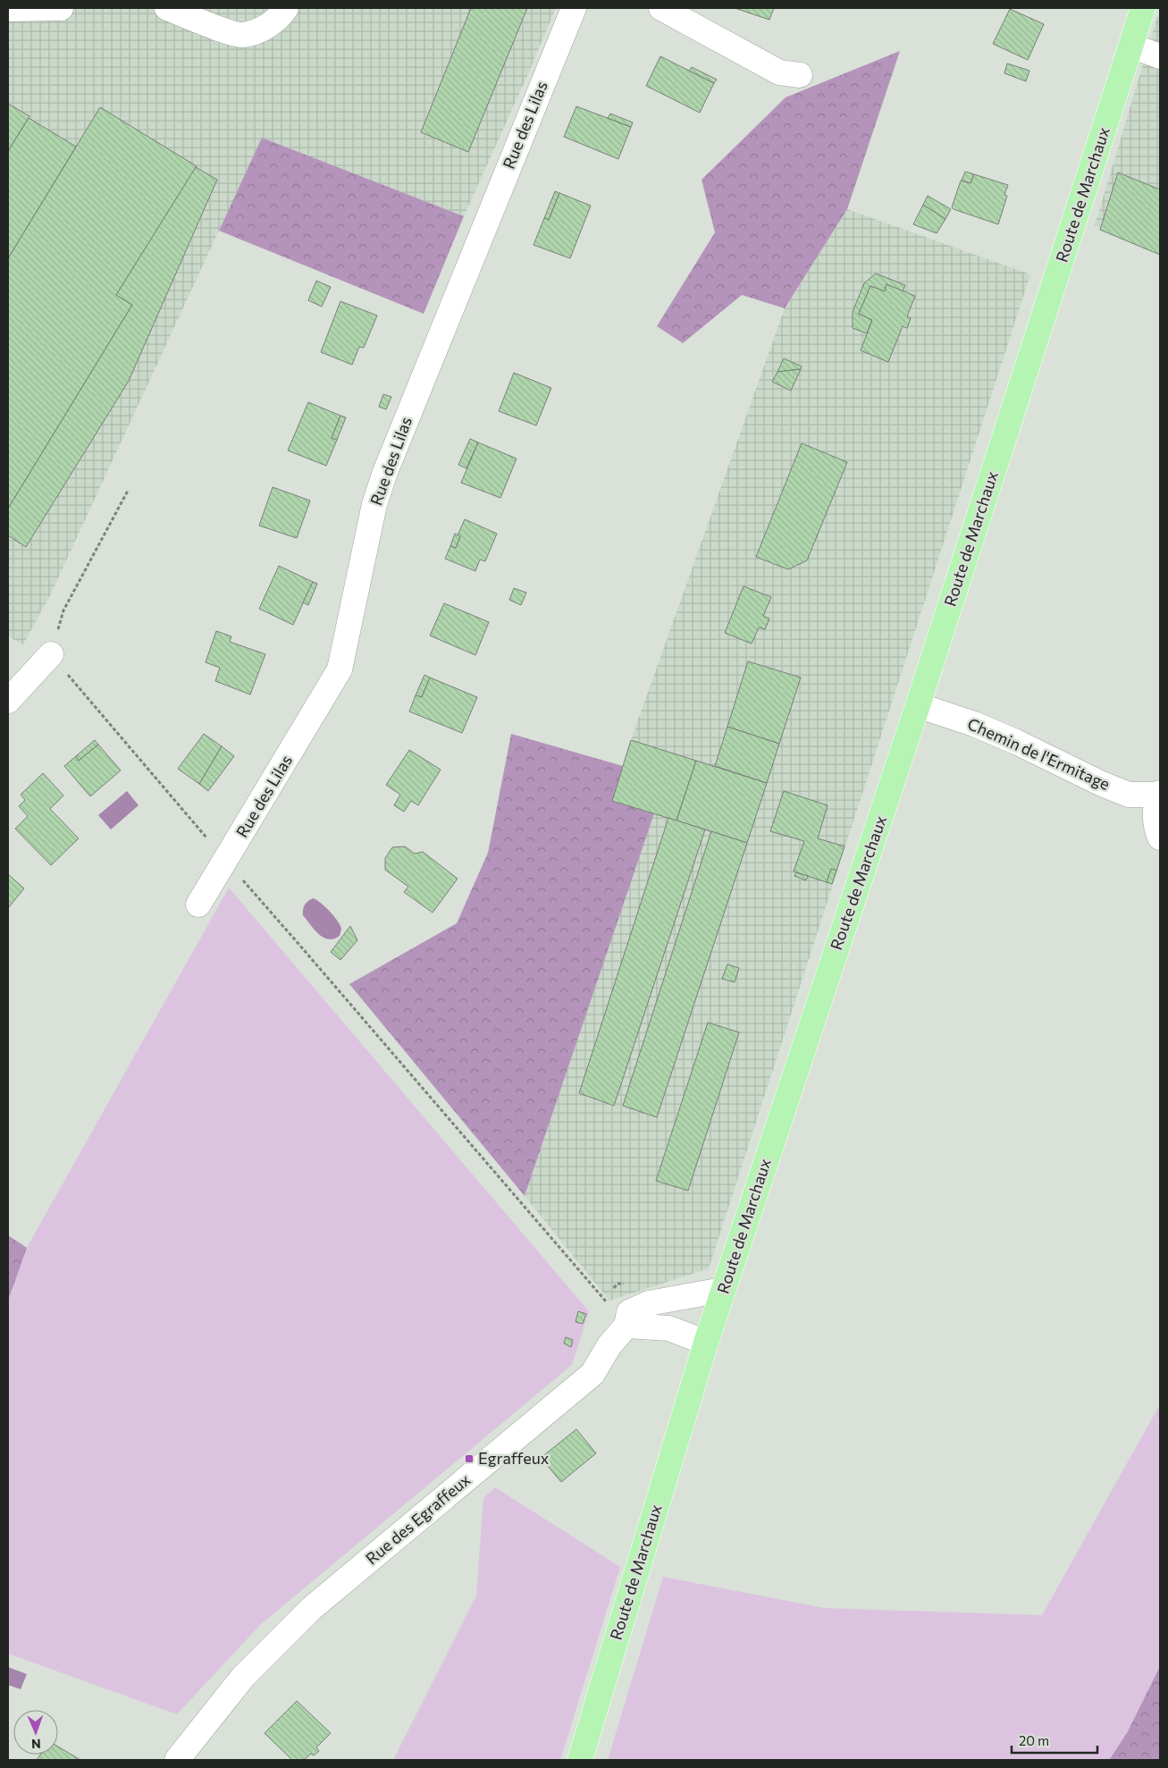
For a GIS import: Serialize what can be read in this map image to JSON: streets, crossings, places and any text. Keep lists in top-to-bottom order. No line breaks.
{"streets":{"main road":["Route de Marchaux"],"street":["Rue des Lilas","Chemin de l'Ermitage","Rue des Egraffeux"]},"crossings":[["Route de Marchaux","Chemin de l'Ermitage"],["Route de Marchaux","Rue des Egraffeux"]],"places":{"transit":["Egraffeux"]},"scale_bar":"20 m","north":"bottom"}
